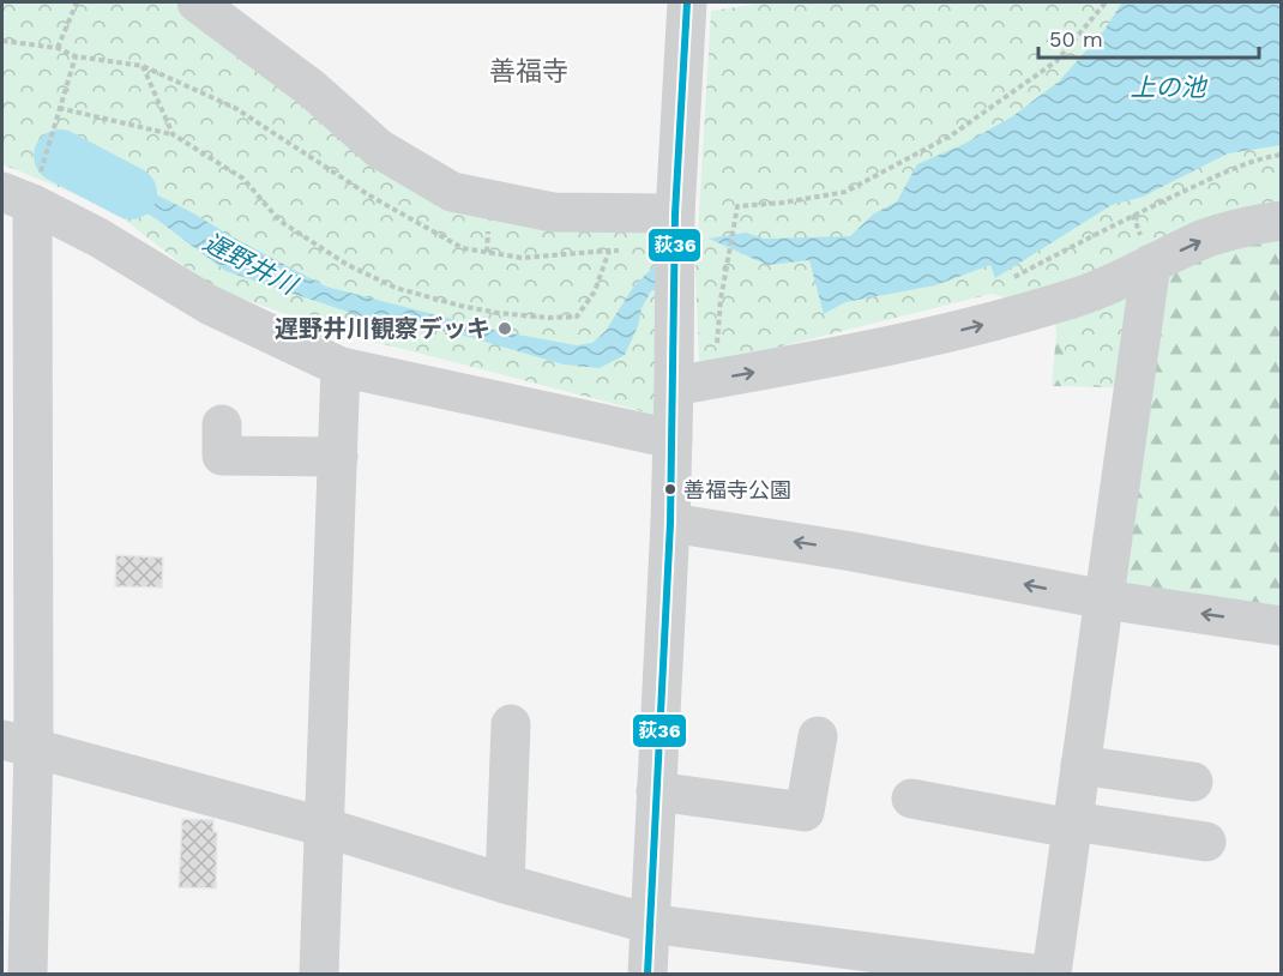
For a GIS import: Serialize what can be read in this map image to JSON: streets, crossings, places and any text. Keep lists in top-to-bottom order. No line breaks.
{"districts":["善福寺"],"water":["上の池","遅野井川"],"places":["遅野井川観察デッキ","善福寺公園"],"lines":["transit line 荻36"],"scale_bar":"50 m"}
